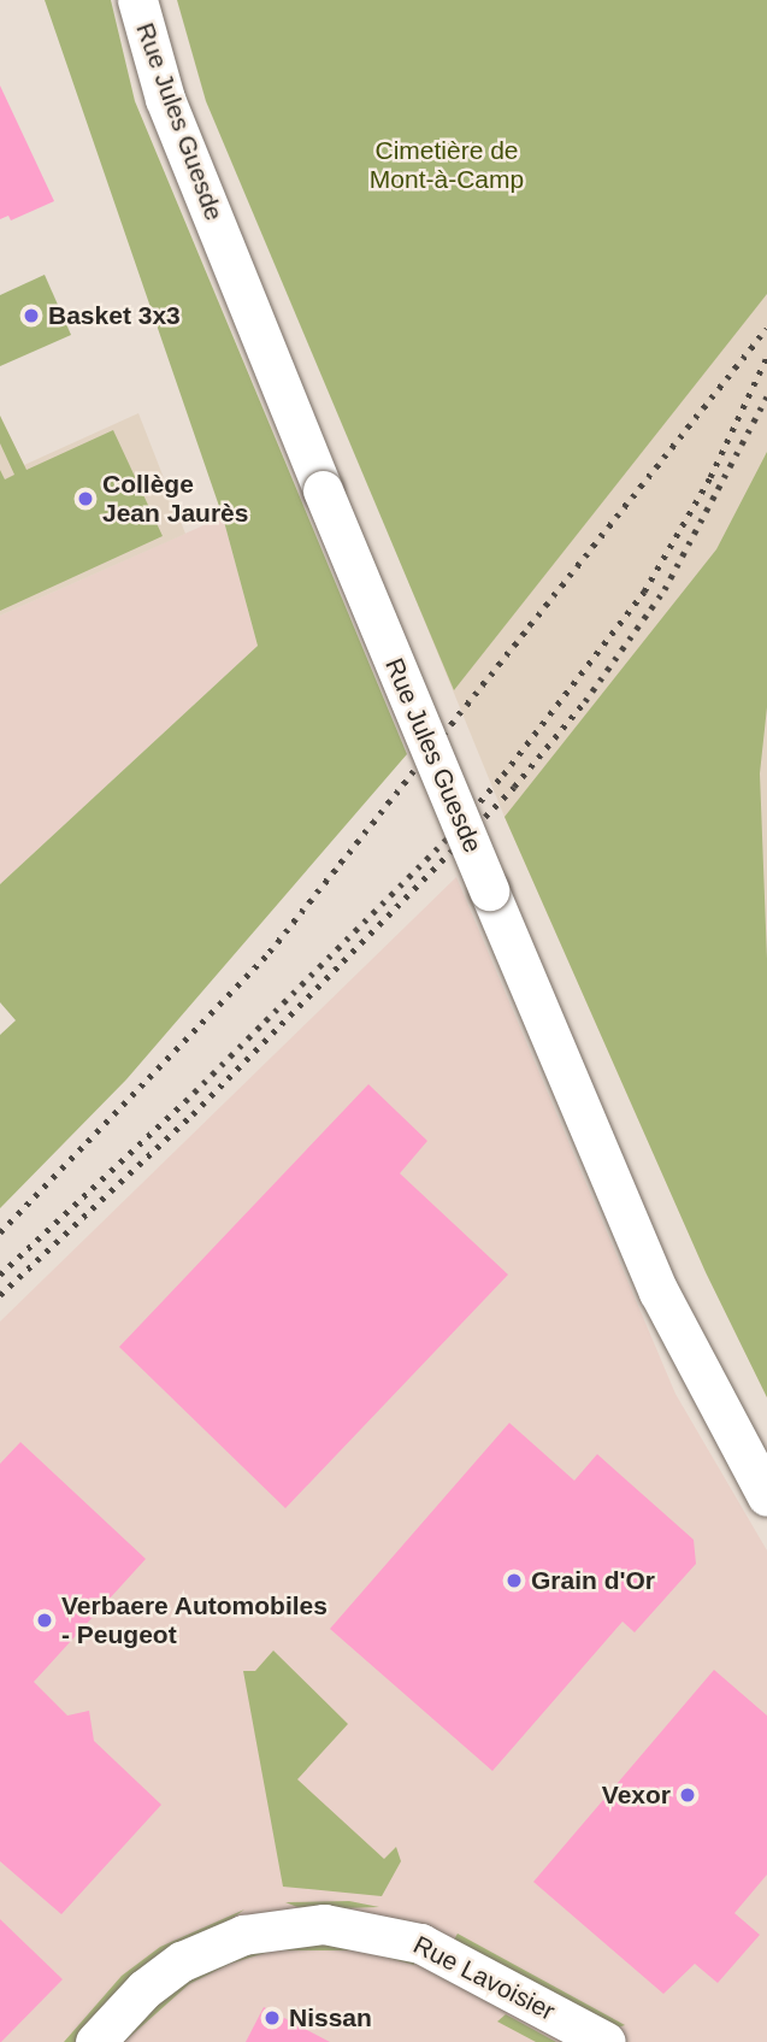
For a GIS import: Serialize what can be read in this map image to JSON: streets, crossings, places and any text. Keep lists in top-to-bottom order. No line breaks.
{"streets":{"street":["Rue Jules Guesde","Rue Lavoisier"]},"parks":["Cimetière de Mont-à-Camp"],"places":["Basket 3x3","Collège Jean Jaurès","Grain d'Or","Verbaere Automobiles - Peugeot","Vexor","Nissan"]}
